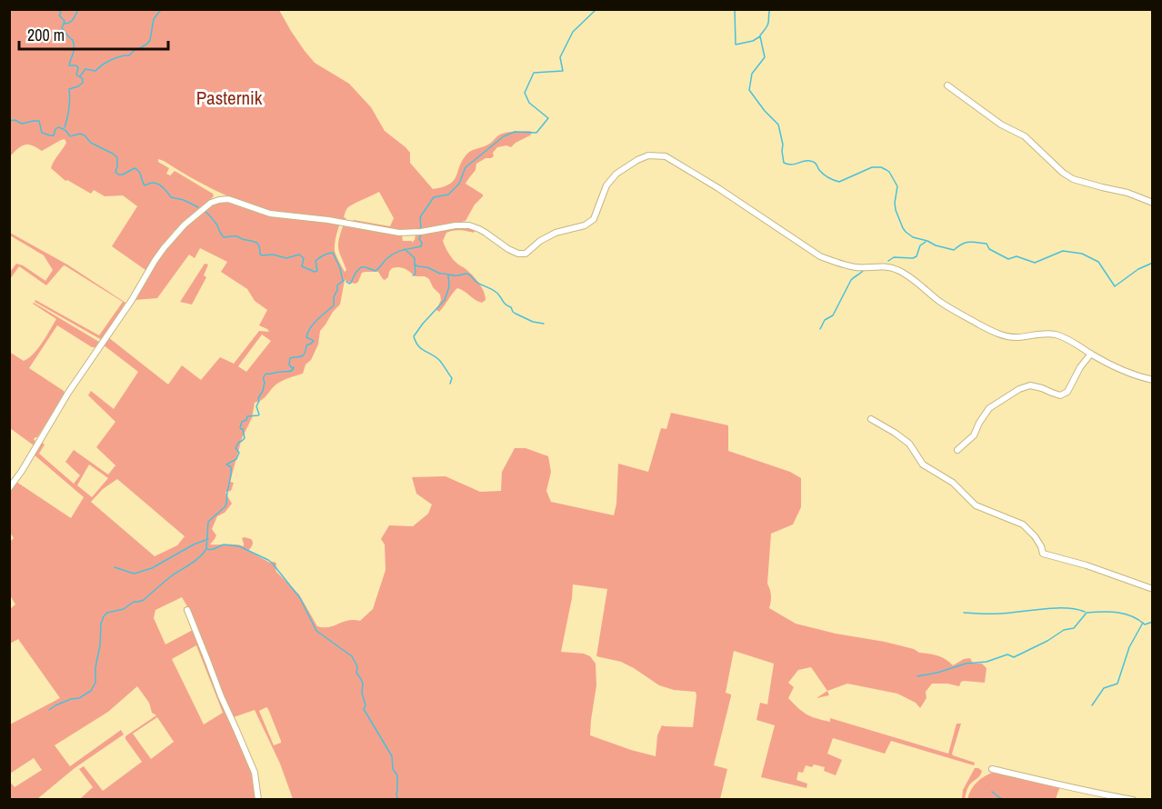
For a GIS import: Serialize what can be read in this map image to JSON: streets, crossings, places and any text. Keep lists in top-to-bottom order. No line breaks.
{"parks":["Pasternik"],"scale_bar":"200 m"}
